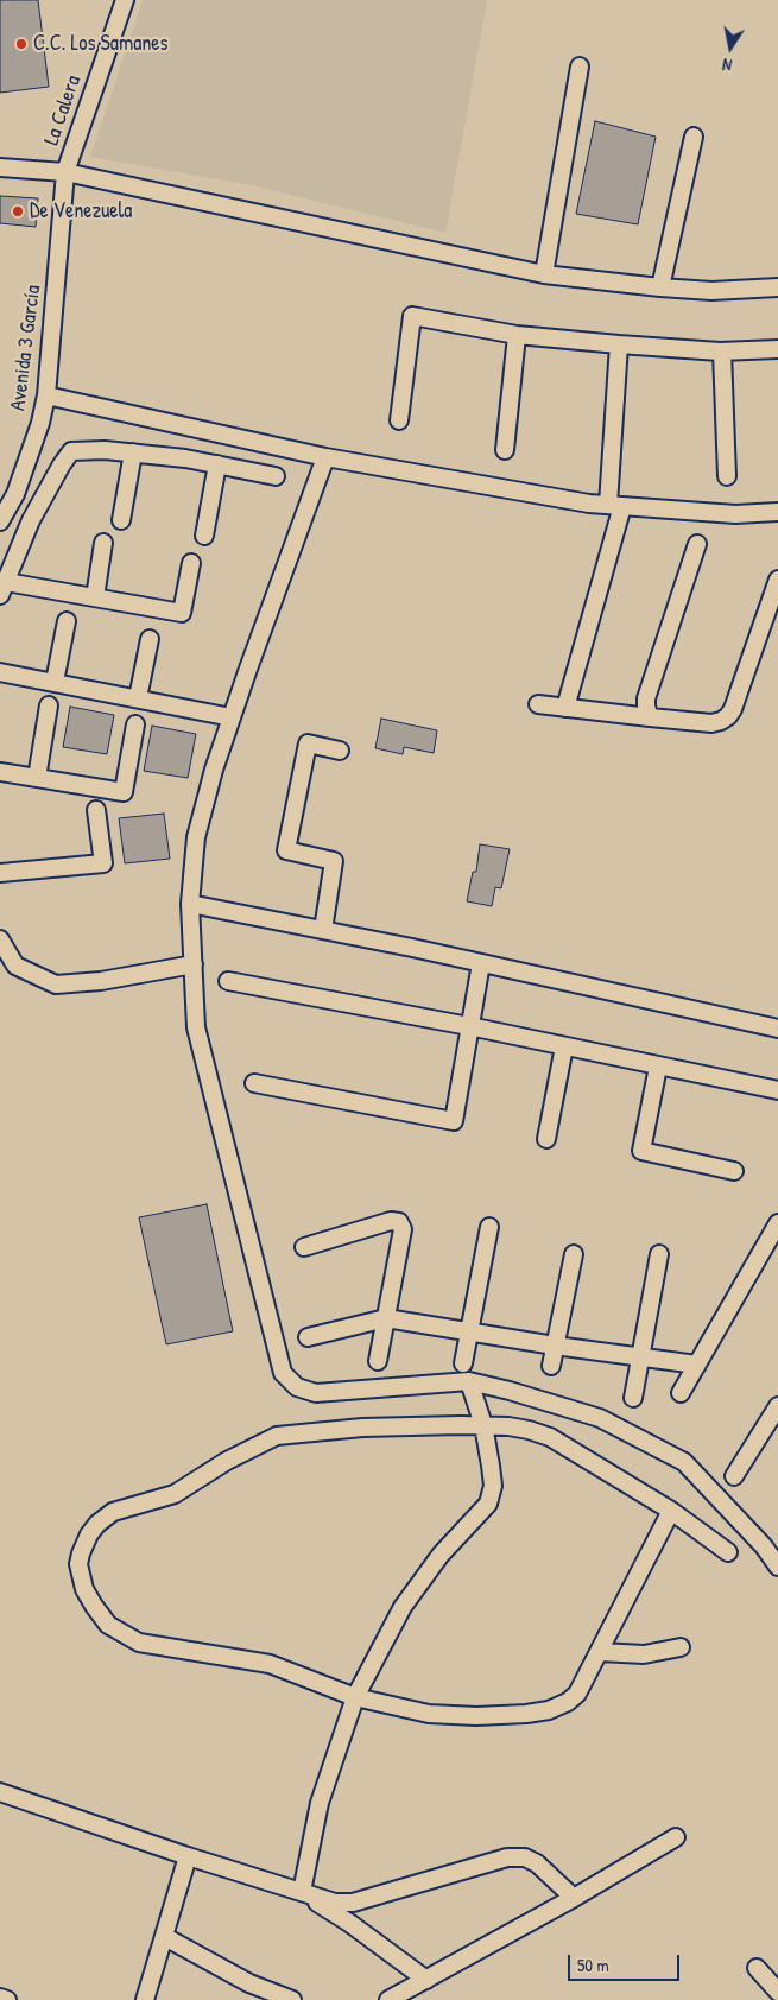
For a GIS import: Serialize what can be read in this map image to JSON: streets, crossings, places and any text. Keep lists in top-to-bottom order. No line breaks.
{"streets":{"street":["La Calera","Avenida 3 García"]},"crossings":[["La Calera","Avenida 3 García"]],"places":["C.C. Los Samanes","De Venezuela"],"scale_bar":"50 m","north":"bottom"}
